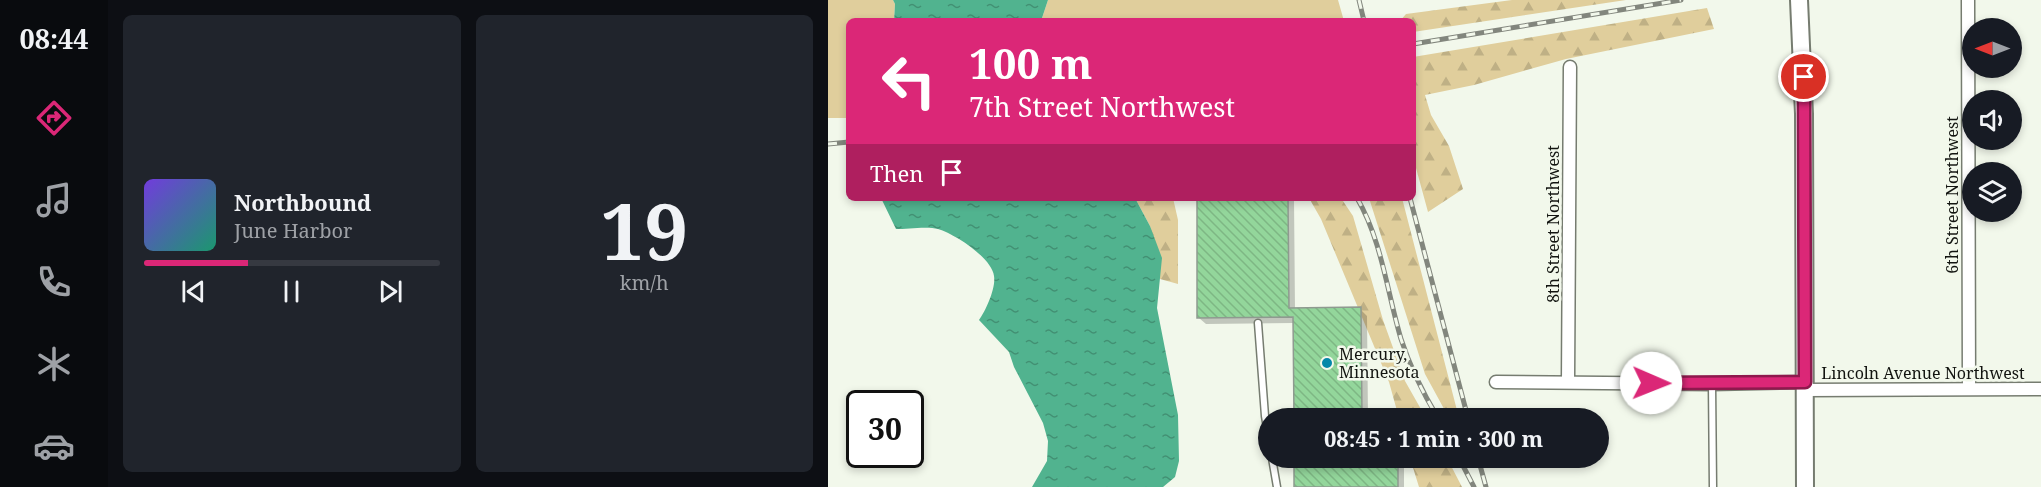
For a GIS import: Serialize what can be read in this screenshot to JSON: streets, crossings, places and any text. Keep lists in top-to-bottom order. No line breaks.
{"streets":{"street":["6th Street Northwest","8th Street Northwest","Lincoln Avenue Northwest"]},"crossings":[["6th Street Northwest","Lincoln Avenue Northwest"],["8th Street Northwest","Lincoln Avenue Northwest"]],"places":["Mercury, Minnesota"],"north":"left","page":{"tabs":"08:44","tile":["19","km/h"],"turn":["100 m","7th Street Northwest"],"then":"Then","song":["Northbound","June Harbor"],"limit":"30","trip":"08:45 · 1 min · 300 m"}}
